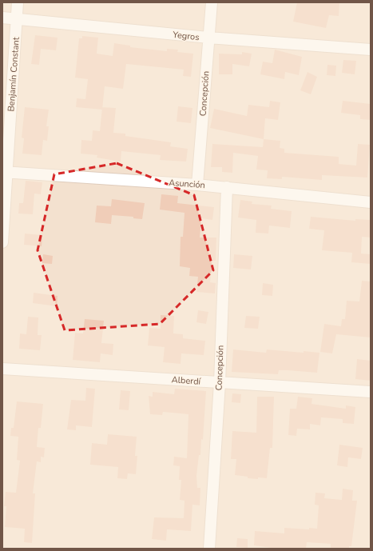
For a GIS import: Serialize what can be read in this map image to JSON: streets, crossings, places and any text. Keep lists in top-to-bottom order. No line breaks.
{"streets":{"street":["Yegros","Benjamín Constant","Concepción","Asunción","Alberdí"]},"crossings":[["Yegros","Benjamín Constant"],["Yegros","Concepción"],["Benjamín Constant","Asunción"],["Concepción","Asunción"],["Concepción","Alberdí"]]}
